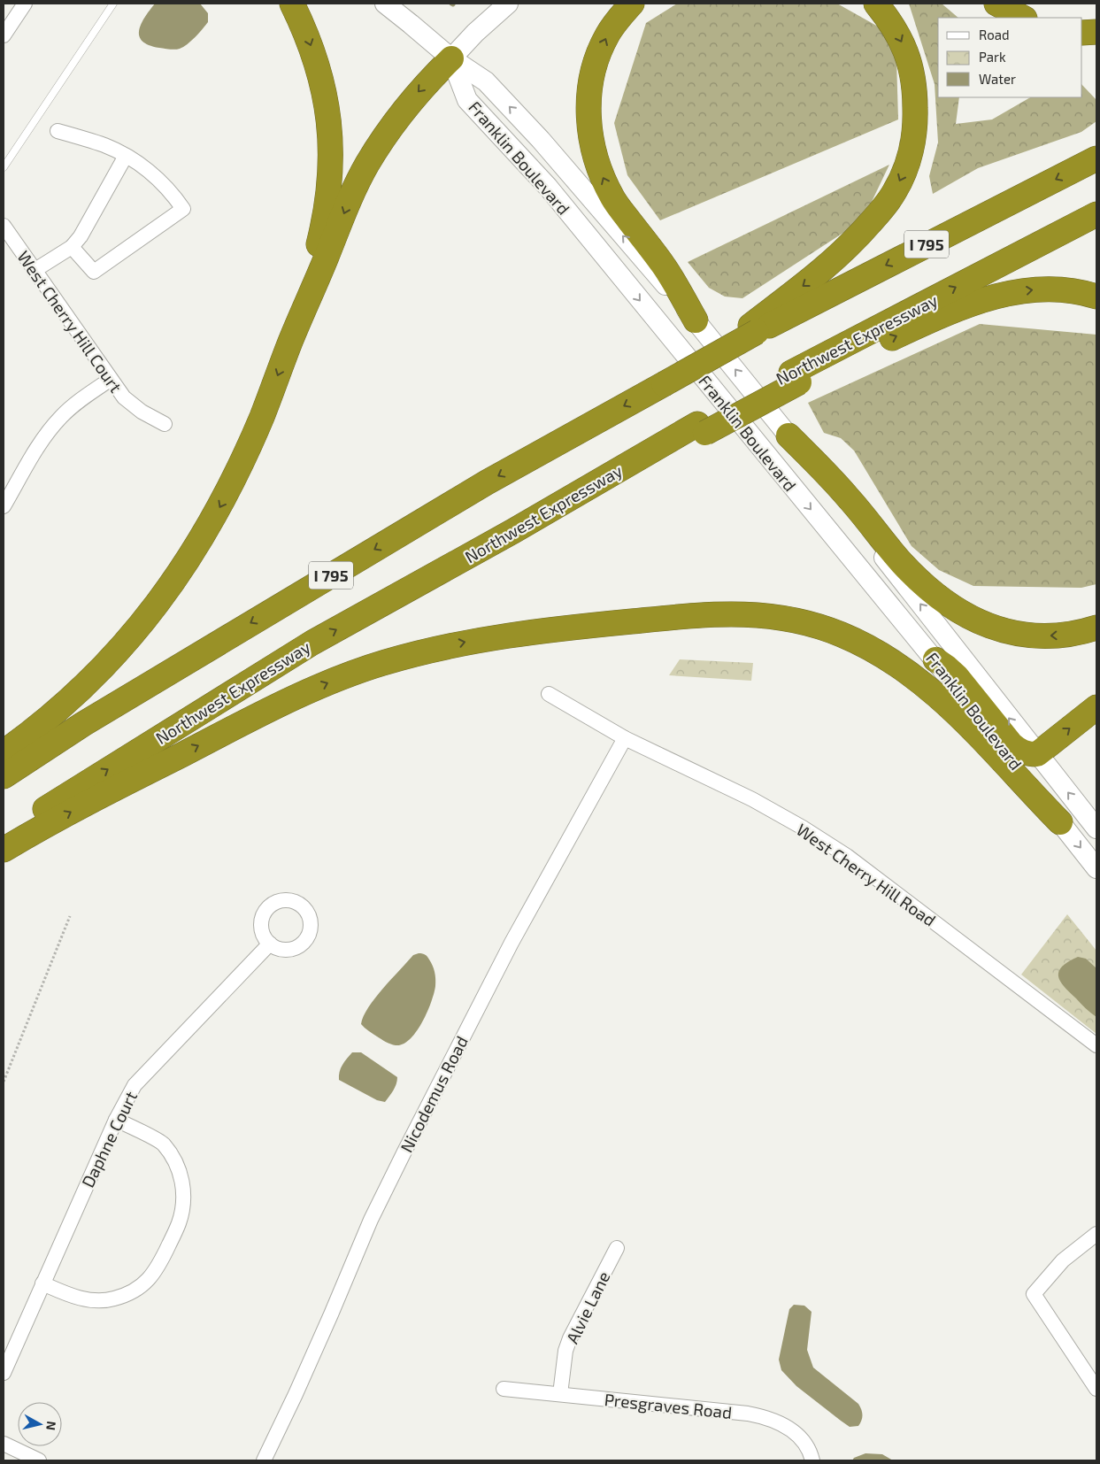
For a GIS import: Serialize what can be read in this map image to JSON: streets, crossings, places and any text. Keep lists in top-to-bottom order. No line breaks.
{"streets":{"highway":["I 795","Northwest Expressway"],"main road":["Franklin Boulevard"],"street":["West Cherry Hill Court","West Cherry Hill Road","Nicodemus Road","Daphne Court","Alvie Lane","Presgraves Road"]},"crossings":[["West Cherry Hill Road","Nicodemus Road"],["Alvie Lane","Presgraves Road"]],"legend":["Road","Park","Water"],"north":"right"}
